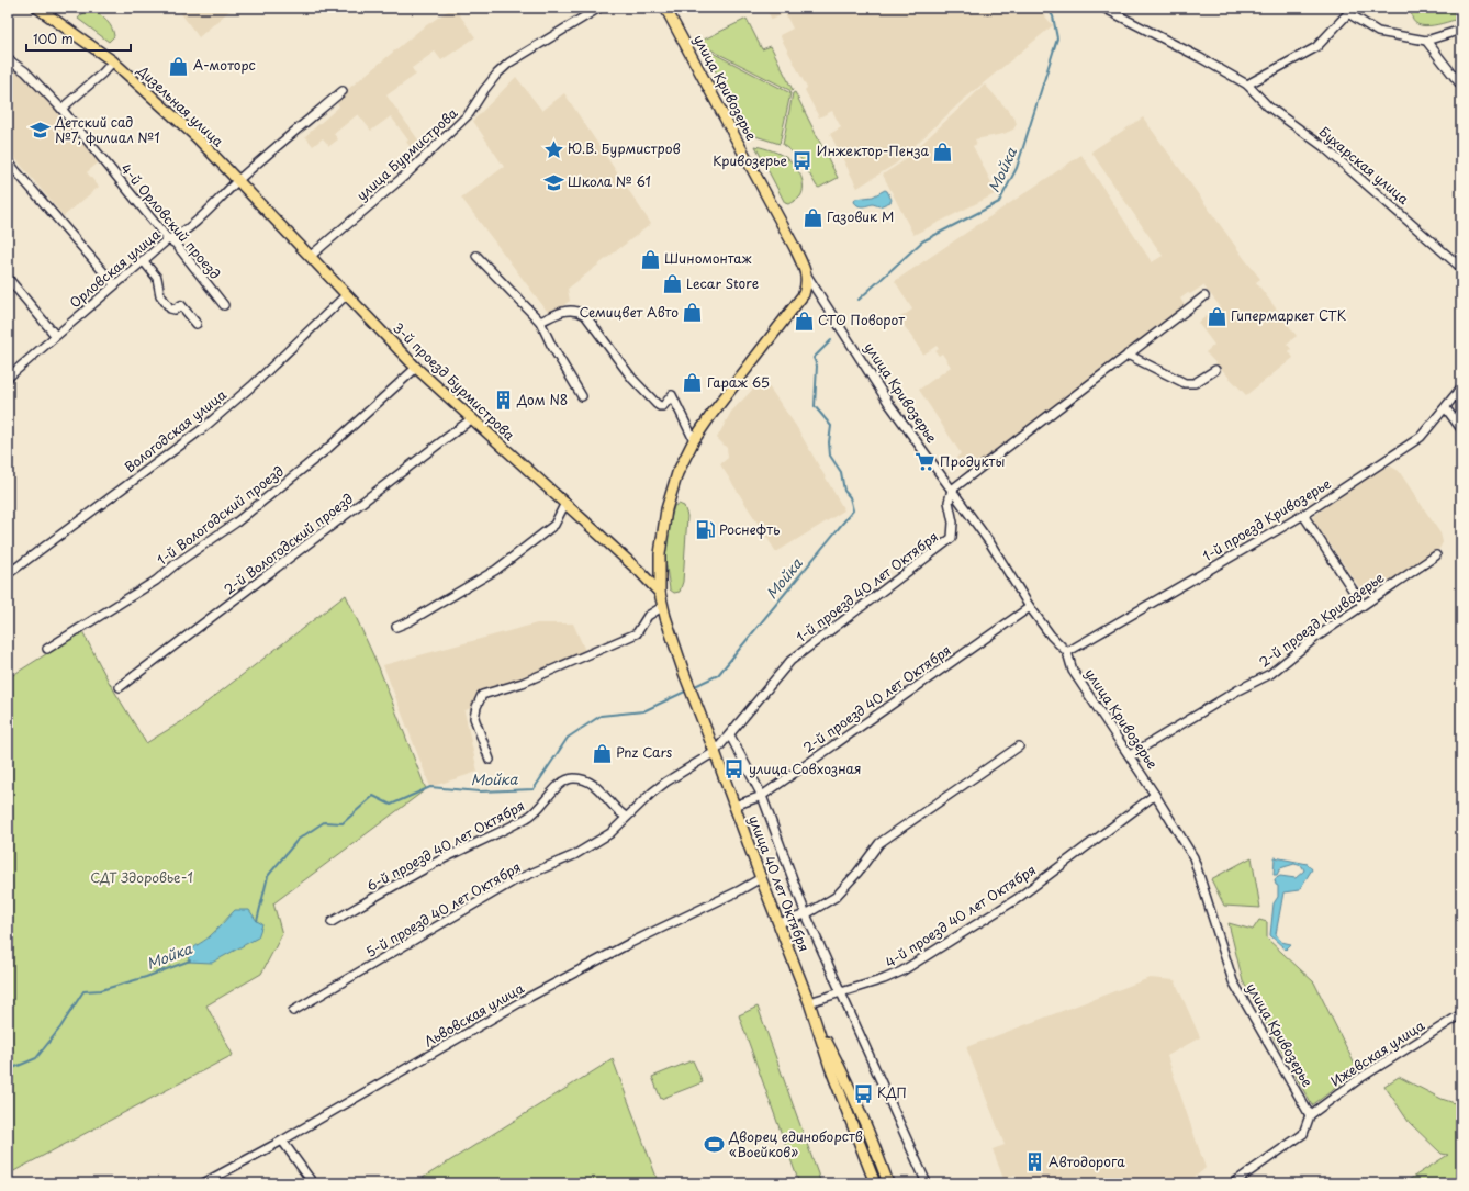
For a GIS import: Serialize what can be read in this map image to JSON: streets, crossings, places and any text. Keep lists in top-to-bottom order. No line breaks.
{"streets":{"main road":["улица Кривозерье","Дизельная улица","3-й проезд Бурмистрова","улица 40 лет Октября"],"street":["улица Бурмистрова","Бухарская улица","4-й Орловский проезд","Орловская улица","Вологодская улица","1-й Вологодский проезд","1-й проезд Кривозерье","2-й Вологодский проезд","1-й проезд 40 лет Октября","2-й проезд Кривозерье","2-й проезд 40 лет Октября","6-й проезд 40 лет Октября","5-й проезд 40 лет Октября","4-й проезд 40 лет Октября","Львовская улица","Ижевская улица"]},"crossings":[["улица Кривозерье","1-й проезд Кривозерье"],["улица Кривозерье","1-й проезд 40 лет Октября"],["улица Кривозерье","2-й проезд Кривозерье"],["улица Кривозерье","2-й проезд 40 лет Октября"],["улица Кривозерье","4-й проезд 40 лет Октября"],["улица Кривозерье","Ижевская улица"],["Дизельная улица","Орловская улица"],["Дизельная улица","3-й проезд Бурмистрова"],["улица Бурмистрова","3-й проезд Бурмистрова"],["4-й Орловский проезд","Орловская улица"],["Орловская улица","3-й проезд Бурмистрова"],["3-й проезд Бурмистрова","Вологодская улица"],["3-й проезд Бурмистрова","1-й Вологодский проезд"],["3-й проезд Бурмистрова","2-й Вологодский проезд"],["3-й проезд Бурмистрова","улица 40 лет Октября"],["1-й проезд 40 лет Октября","5-й проезд 40 лет Октября"],["2-й проезд 40 лет Октября","улица 40 лет Октября"],["6-й проезд 40 лет Октября","5-й проезд 40 лет Октября"],["улица 40 лет Октября","5-й проезд 40 лет Октября"],["улица 40 лет Октября","4-й проезд 40 лет Октября"],["улица 40 лет Октября","Львовская улица"]],"water":["Мойка"],"parks":["СДТ Здоровье-1"],"places":{"shop":["А-моторс","Инжектор-Пенза","Газовик М","Шиномонтаж","Lecar Store","Семицвет Авто","Гипермаркет СТК","СТО Поворот","Гараж 65","Pnz Cars"],"school or university":["Детский сад №7, филиал №1","Школа № 61"],"place":["Ю.В. Бурмистров"],"bus stop":["Кривозерье","улица Совхозная","КДП"],"building":["Дом N8","Автодорога"],"supermarket":["Продукты"],"fuel station":["Роснефть"],"sports":["Дворец единоборств «Воейков»"]},"scale_bar":"100 m"}
